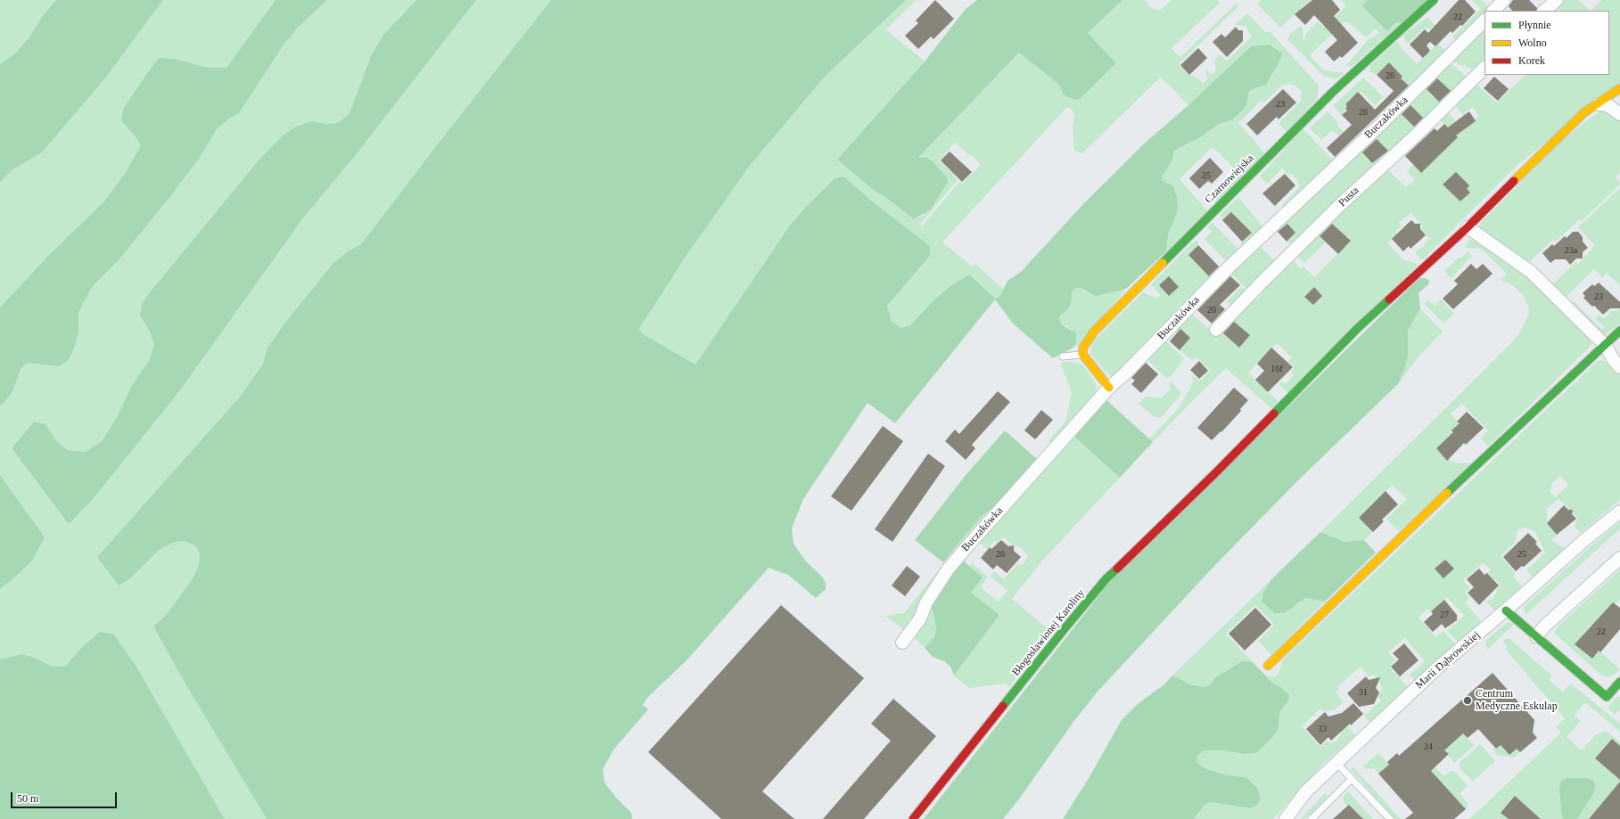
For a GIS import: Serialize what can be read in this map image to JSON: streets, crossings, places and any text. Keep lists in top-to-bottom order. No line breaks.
{"streets":{"street":["Buczakówka","Czarnowiejska","Pusta","Błogosławionej Karoliny","Marii Dąbrowskiej"]},"places":["Centrum Medyczne Eskulap"],"house_numbers":["22","26","23","28","25","23a","23","20","16f","26","25","27","22","31","33","24"],"legend":["Płynnie","Wolno","Korek"],"scale_bar":"50 m"}
